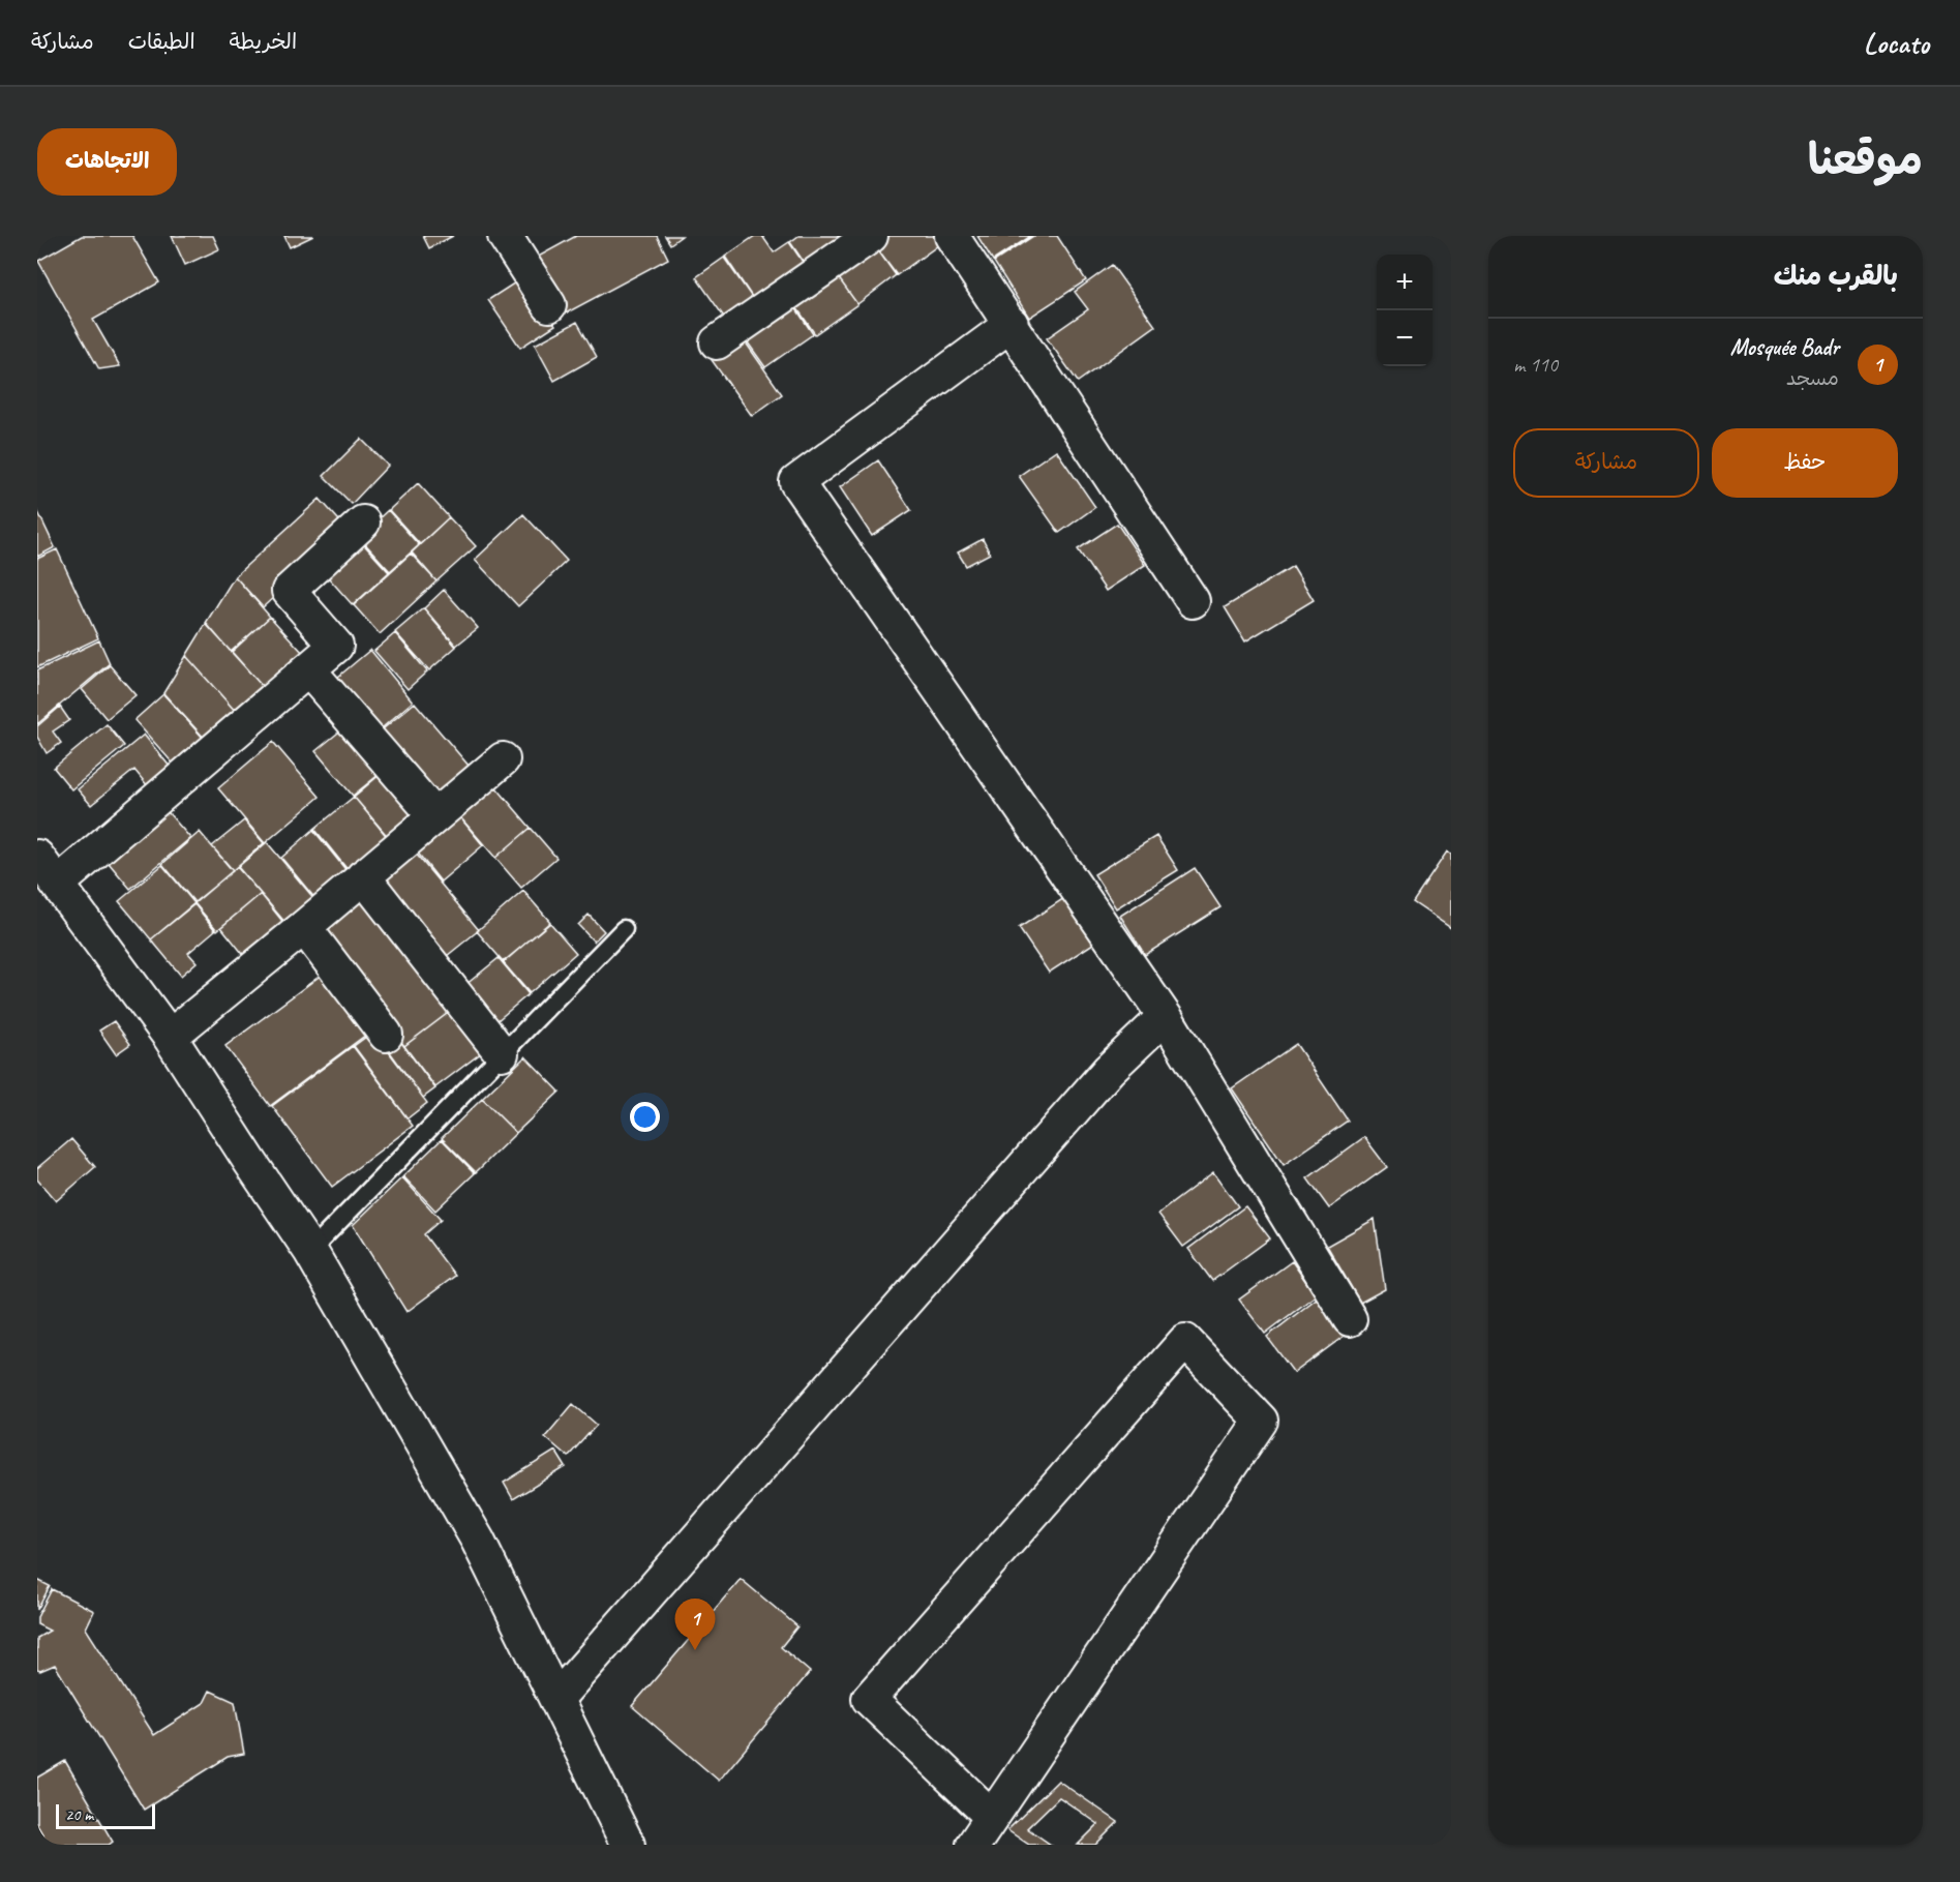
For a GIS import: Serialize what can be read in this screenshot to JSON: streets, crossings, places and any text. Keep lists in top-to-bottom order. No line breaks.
{"scale_bar":"20 m","page":{"header":"Locato","nav":["الخريطة","الطبقات","مشاركة"],"title":"موقعنا","buttons":["الاتجاهات",["حفظ","مشاركة"]],"heading":"بالقرب منك","map_buttons":["+","−"],"list":[{"mark":"1","name":"Mosquée Badr","note":"مسجد","value":"110 m"}],"pins":"1","scale":"20 m"}}
